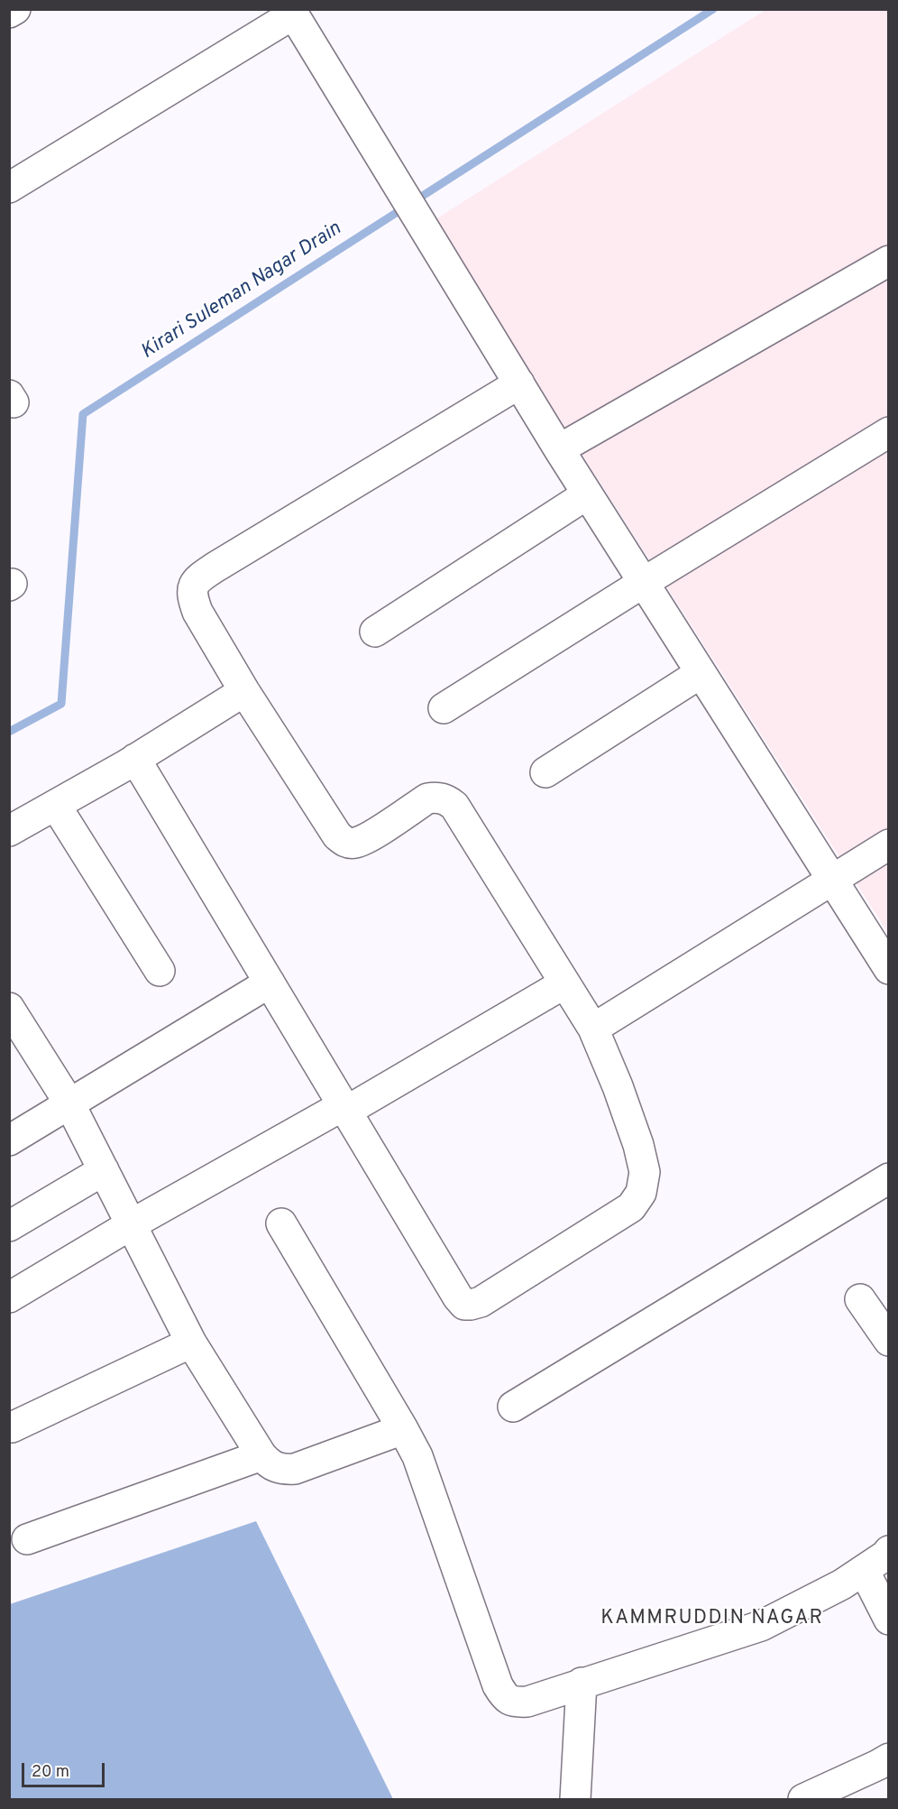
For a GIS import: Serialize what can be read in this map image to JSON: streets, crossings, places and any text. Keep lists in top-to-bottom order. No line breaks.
{"districts":["KAMMRUDDIN NAGAR"],"water":["Kirari Suleman Nagar Drain"],"scale_bar":"20 m"}
